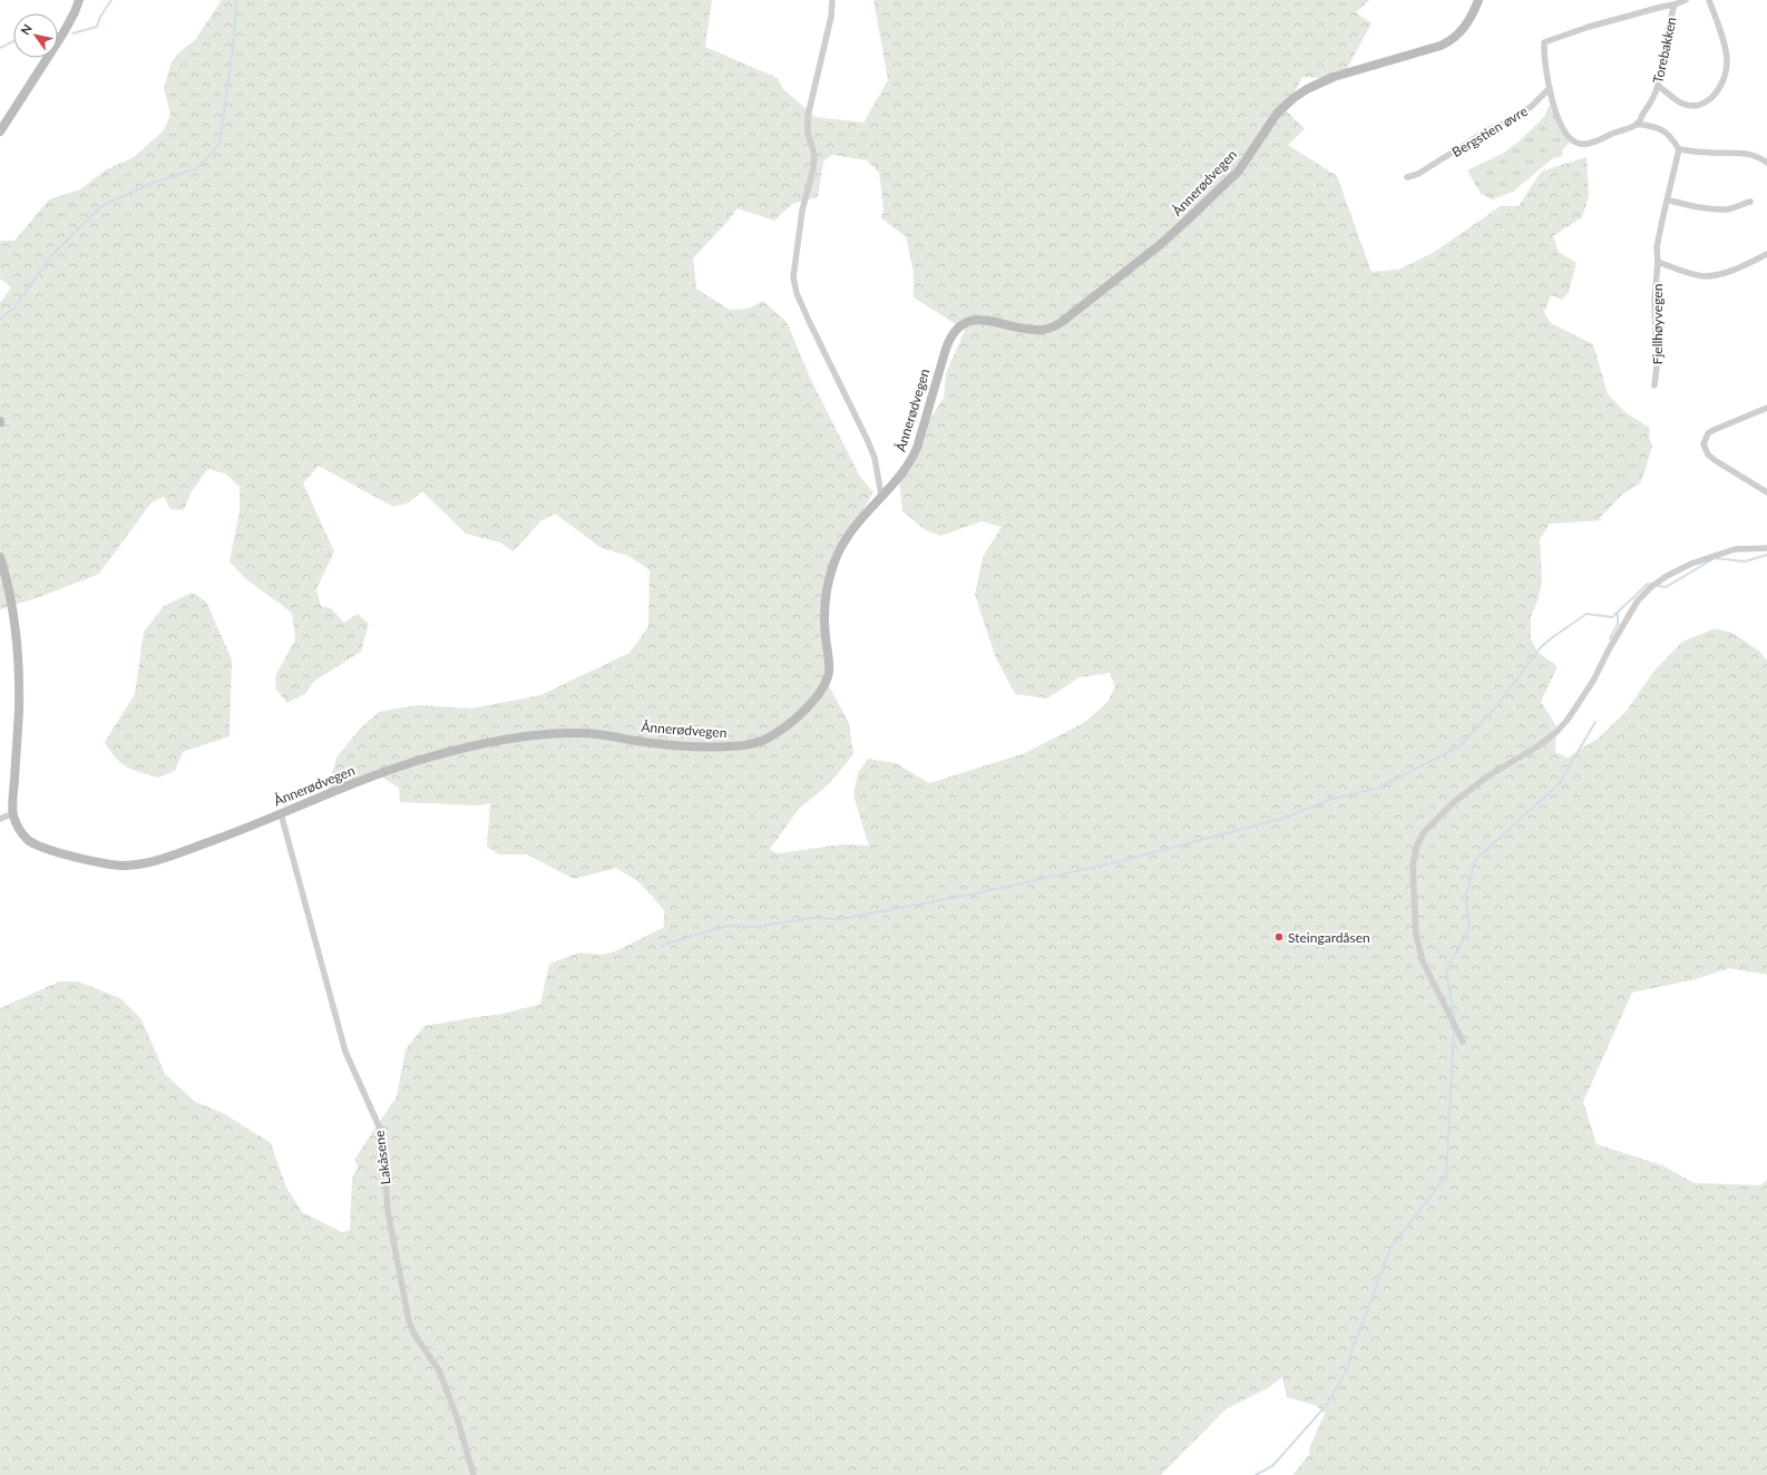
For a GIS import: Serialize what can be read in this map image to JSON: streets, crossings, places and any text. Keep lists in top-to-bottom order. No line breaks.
{"streets":{"main road":["Ånnerødvegen"],"street":["Torebakken","Bergstien øvre","Fjellhøyvegen","Lakåsene"]},"crossings":[["Ånnerødvegen","Lakåsene"]],"places":["Steingardåsen"],"north":"top left"}
